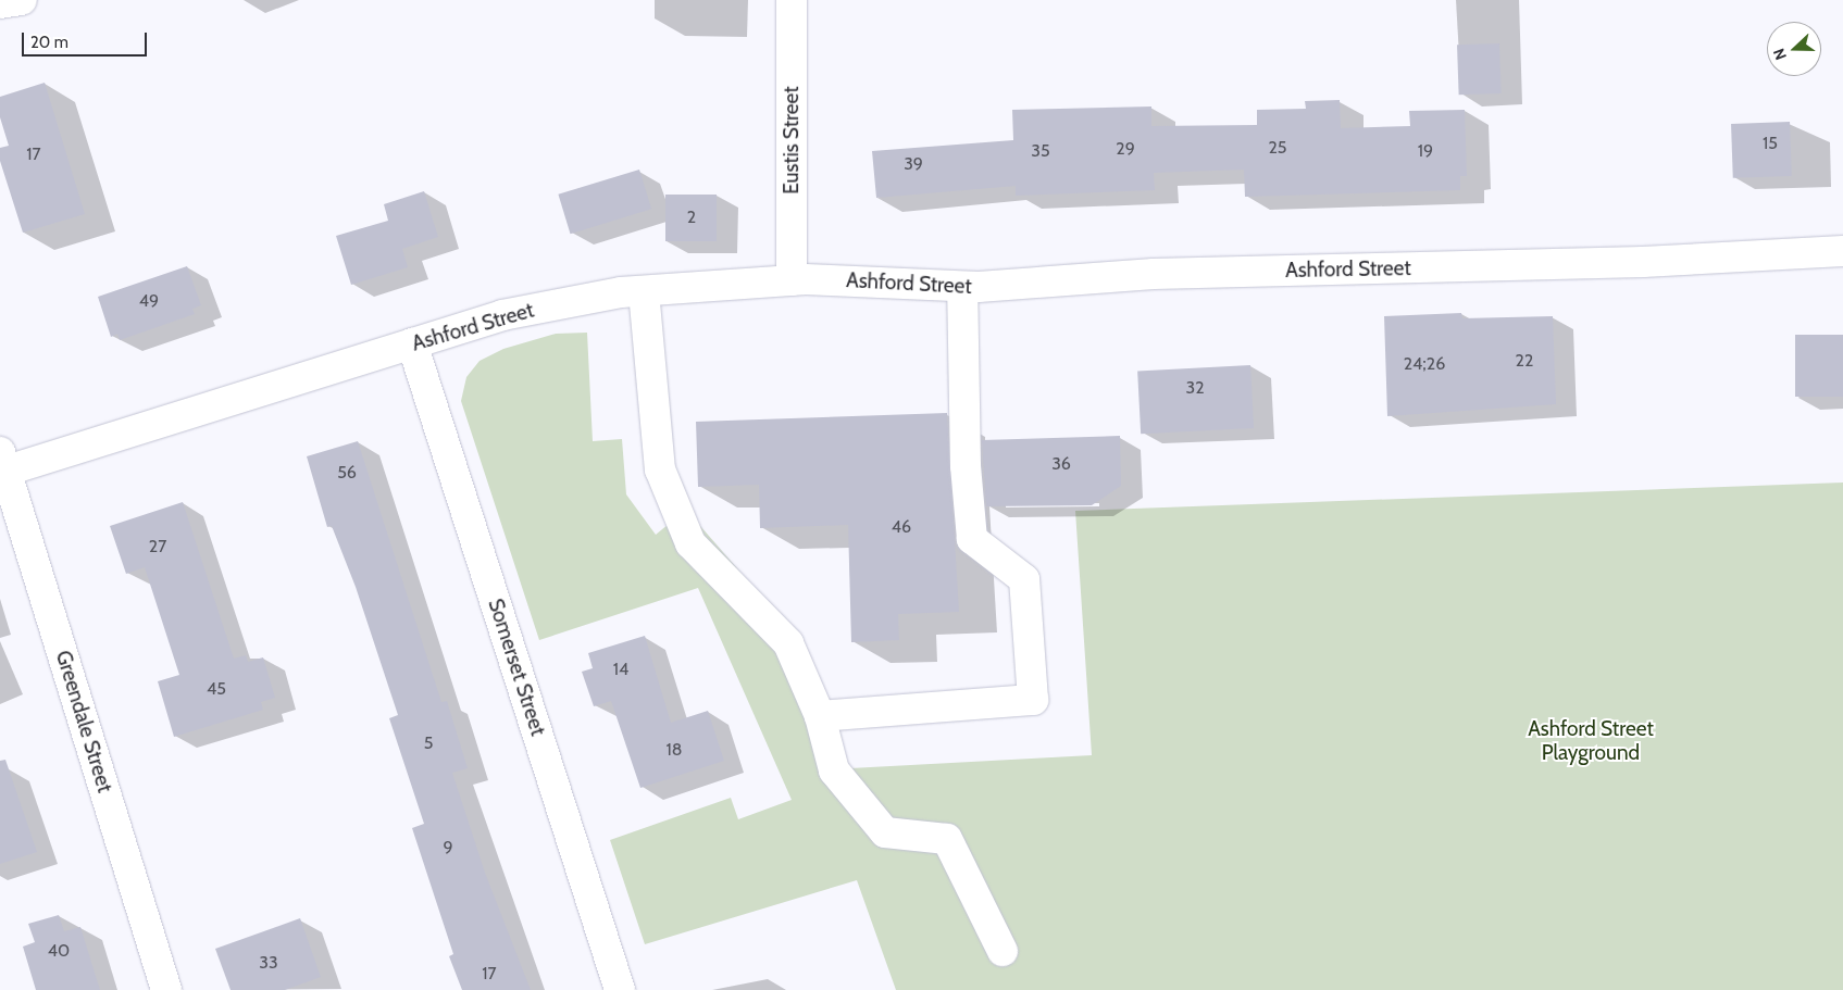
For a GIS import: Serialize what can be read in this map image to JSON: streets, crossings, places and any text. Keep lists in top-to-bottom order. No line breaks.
{"streets":{"street":["Eustis Street","Ashford Street","Somerset Street","Greendale Street"]},"crossings":[["Eustis Street","Ashford Street"],["Ashford Street","Somerset Street"],["Ashford Street","Greendale Street"]],"parks":["Ashford Street Playground"],"house_numbers":["15","25","29","35","19","17","39","2","49","22","24;26","32","36","56","46","27","14","45","5","18","9","40","33","17"],"scale_bar":"20 m","north":"left"}
